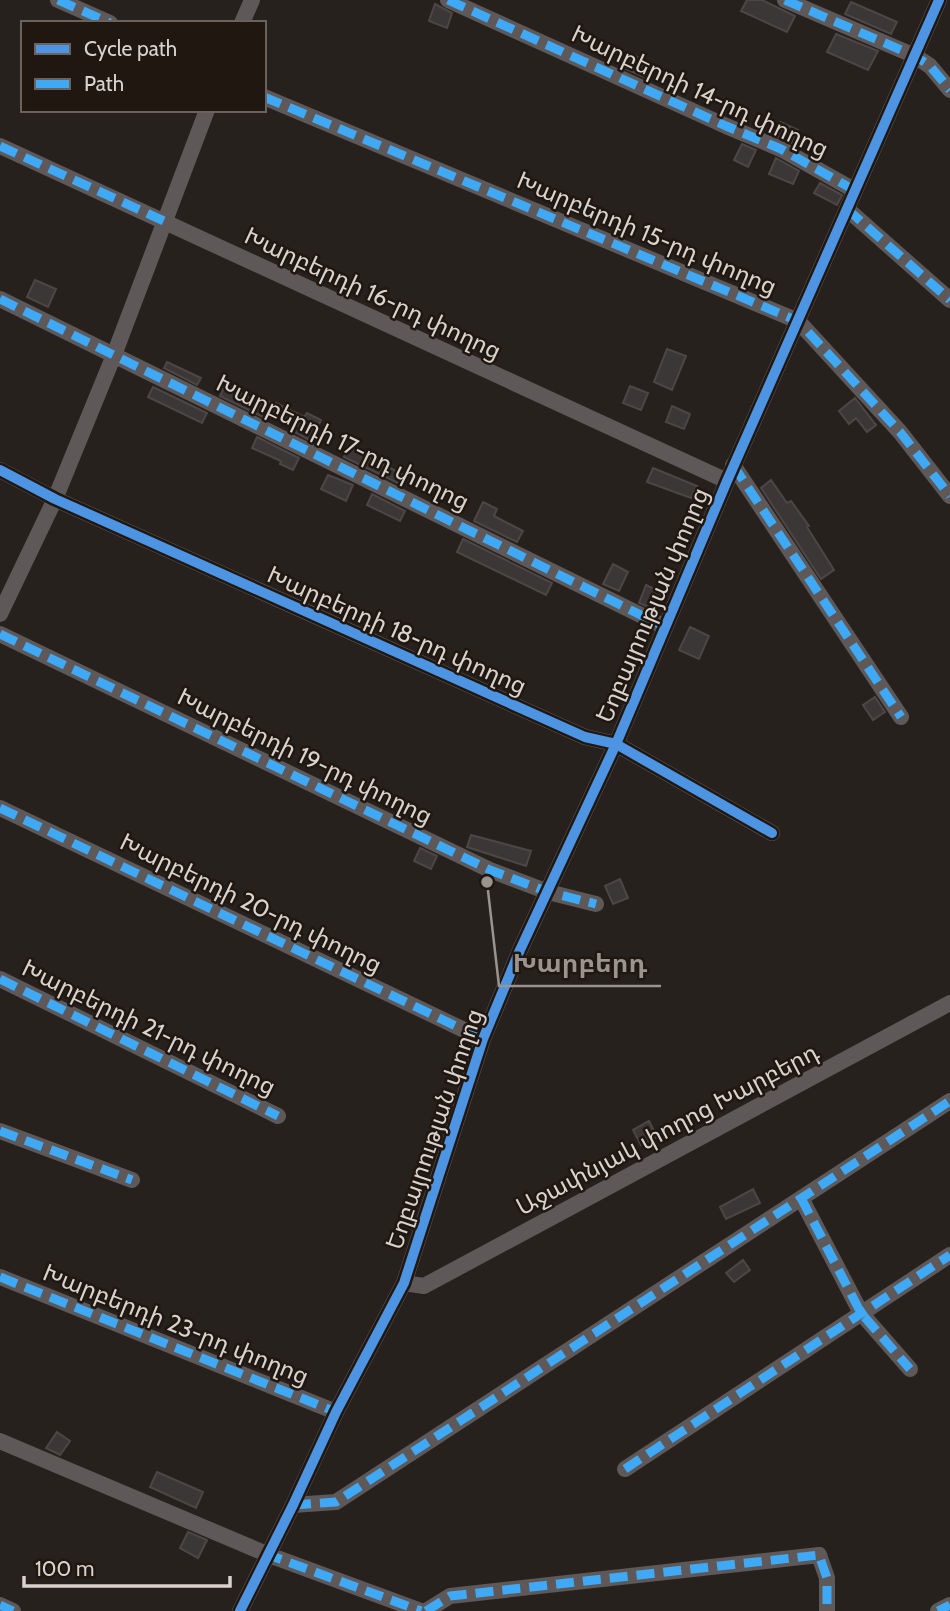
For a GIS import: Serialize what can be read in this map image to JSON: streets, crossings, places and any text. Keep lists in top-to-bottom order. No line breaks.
{"streets":{"street":["Խարբերդի 14-րդ փողոց","Խարբերդի 15-րդ փողոց","Խարբերդի 16-րդ փողոց","Խարբերդի 17-րդ փողոց","Եղբայրության փողոց","Խարբերդի 18-րդ փողոց","Խարբերդի 19-րդ փողոց","Խարբերդի 20-րդ փողոց","Խարբերդի 21-րդ փողոց","Աջափնյակ փողոց Խարբերդ","Խարբերդի 23-րդ փողոց"]},"crossings":[["Խարբերդի 14-րդ փողոց","Եղբայրության փողոց"],["Խարբերդի 15-րդ փողոց","Եղբայրության փողոց"],["Խարբերդի 16-րդ փողոց","Եղբայրության փողոց"],["Խարբերդի 17-րդ փողոց","Եղբայրության փողոց"],["Եղբայրության փողոց","Խարբերդի 18-րդ փողոց"],["Եղբայրության փողոց","Խարբերդի 19-րդ փողոց"],["Եղբայրության փողոց","Խարբերդի 20-րդ փողոց"],["Եղբայրության փողոց","Աջափնյակ փողոց Խարբերդ"],["Եղբայրության փողոց","Խարբերդի 23-րդ փողոց"]],"places":["Խարբերդ"],"legend":["Cycle path","Path"],"scale_bar":"100 m"}
